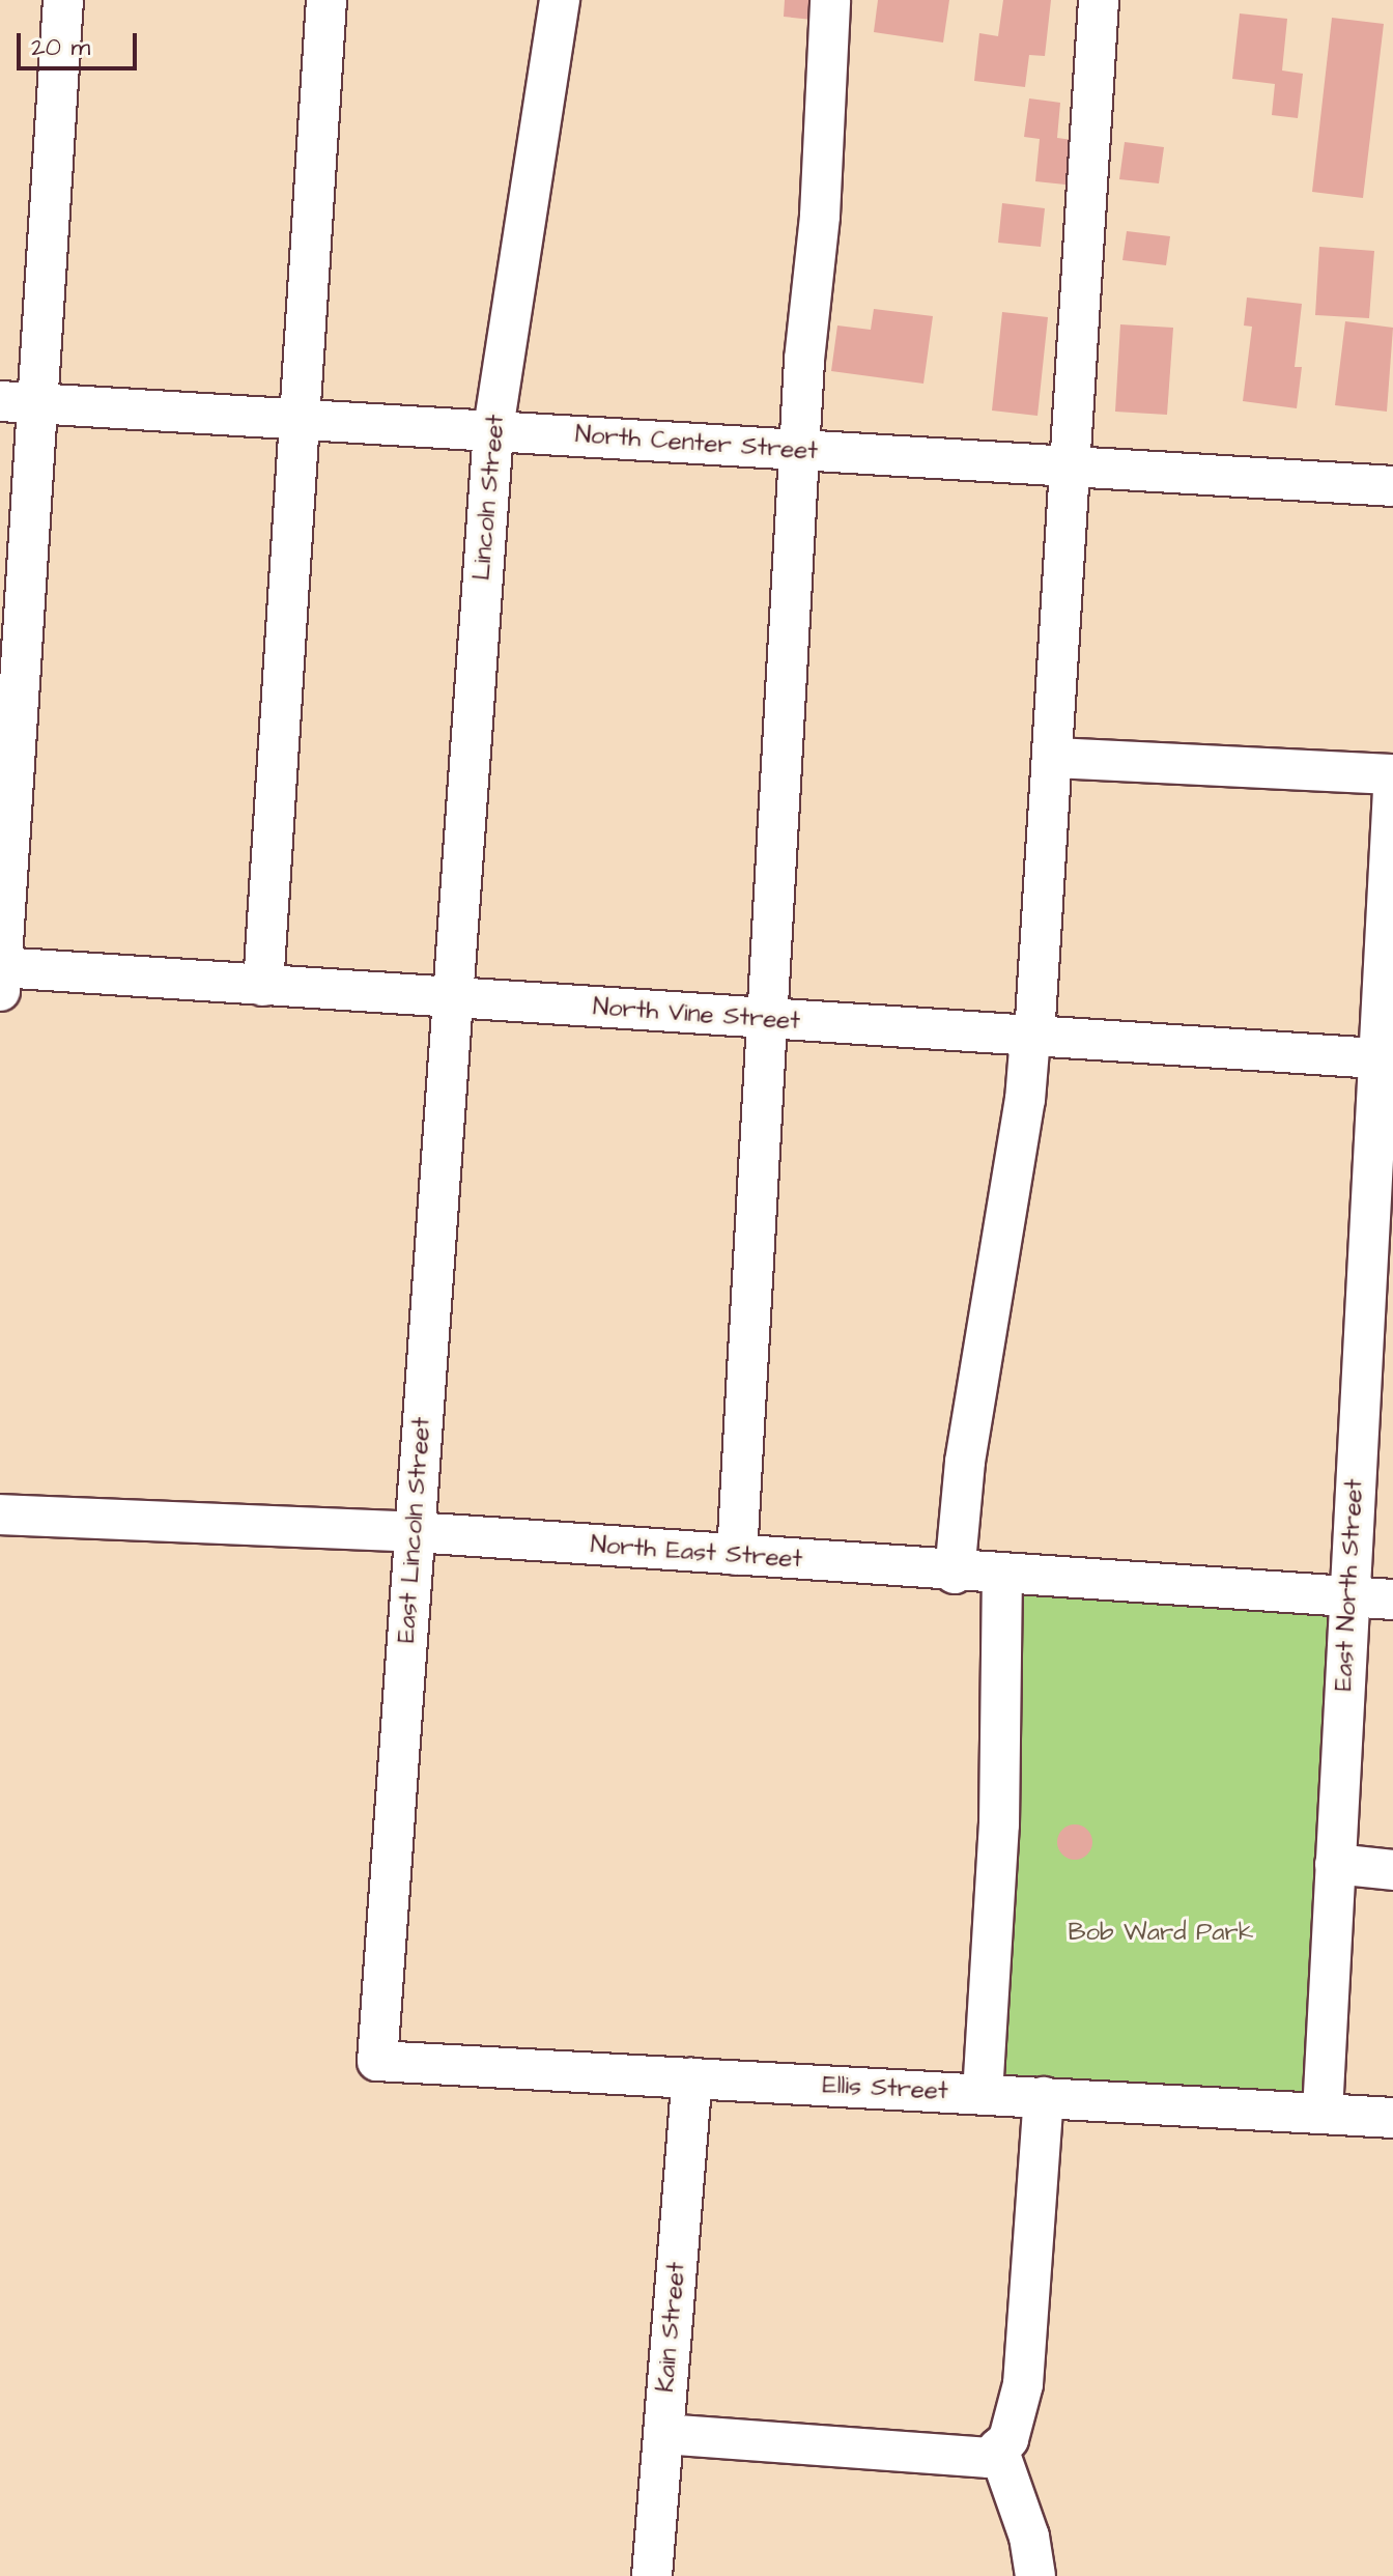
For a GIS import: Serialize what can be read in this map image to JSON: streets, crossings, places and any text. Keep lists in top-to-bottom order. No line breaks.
{"streets":{"street":["North Center Street","Lincoln Street","North Vine Street","East Lincoln Street","North East Street","East North Street","Ellis Street","Kain Street"]},"crossings":[["North Center Street","Lincoln Street"],["Lincoln Street","North Vine Street"],["Lincoln Street","East Lincoln Street"],["North Vine Street","East Lincoln Street"],["North Vine Street","East North Street"],["East Lincoln Street","North East Street"],["East Lincoln Street","Ellis Street"],["North East Street","East North Street"],["East North Street","Ellis Street"],["Ellis Street","Kain Street"]],"parks":["Bob Ward Park"],"scale_bar":"20 m"}
